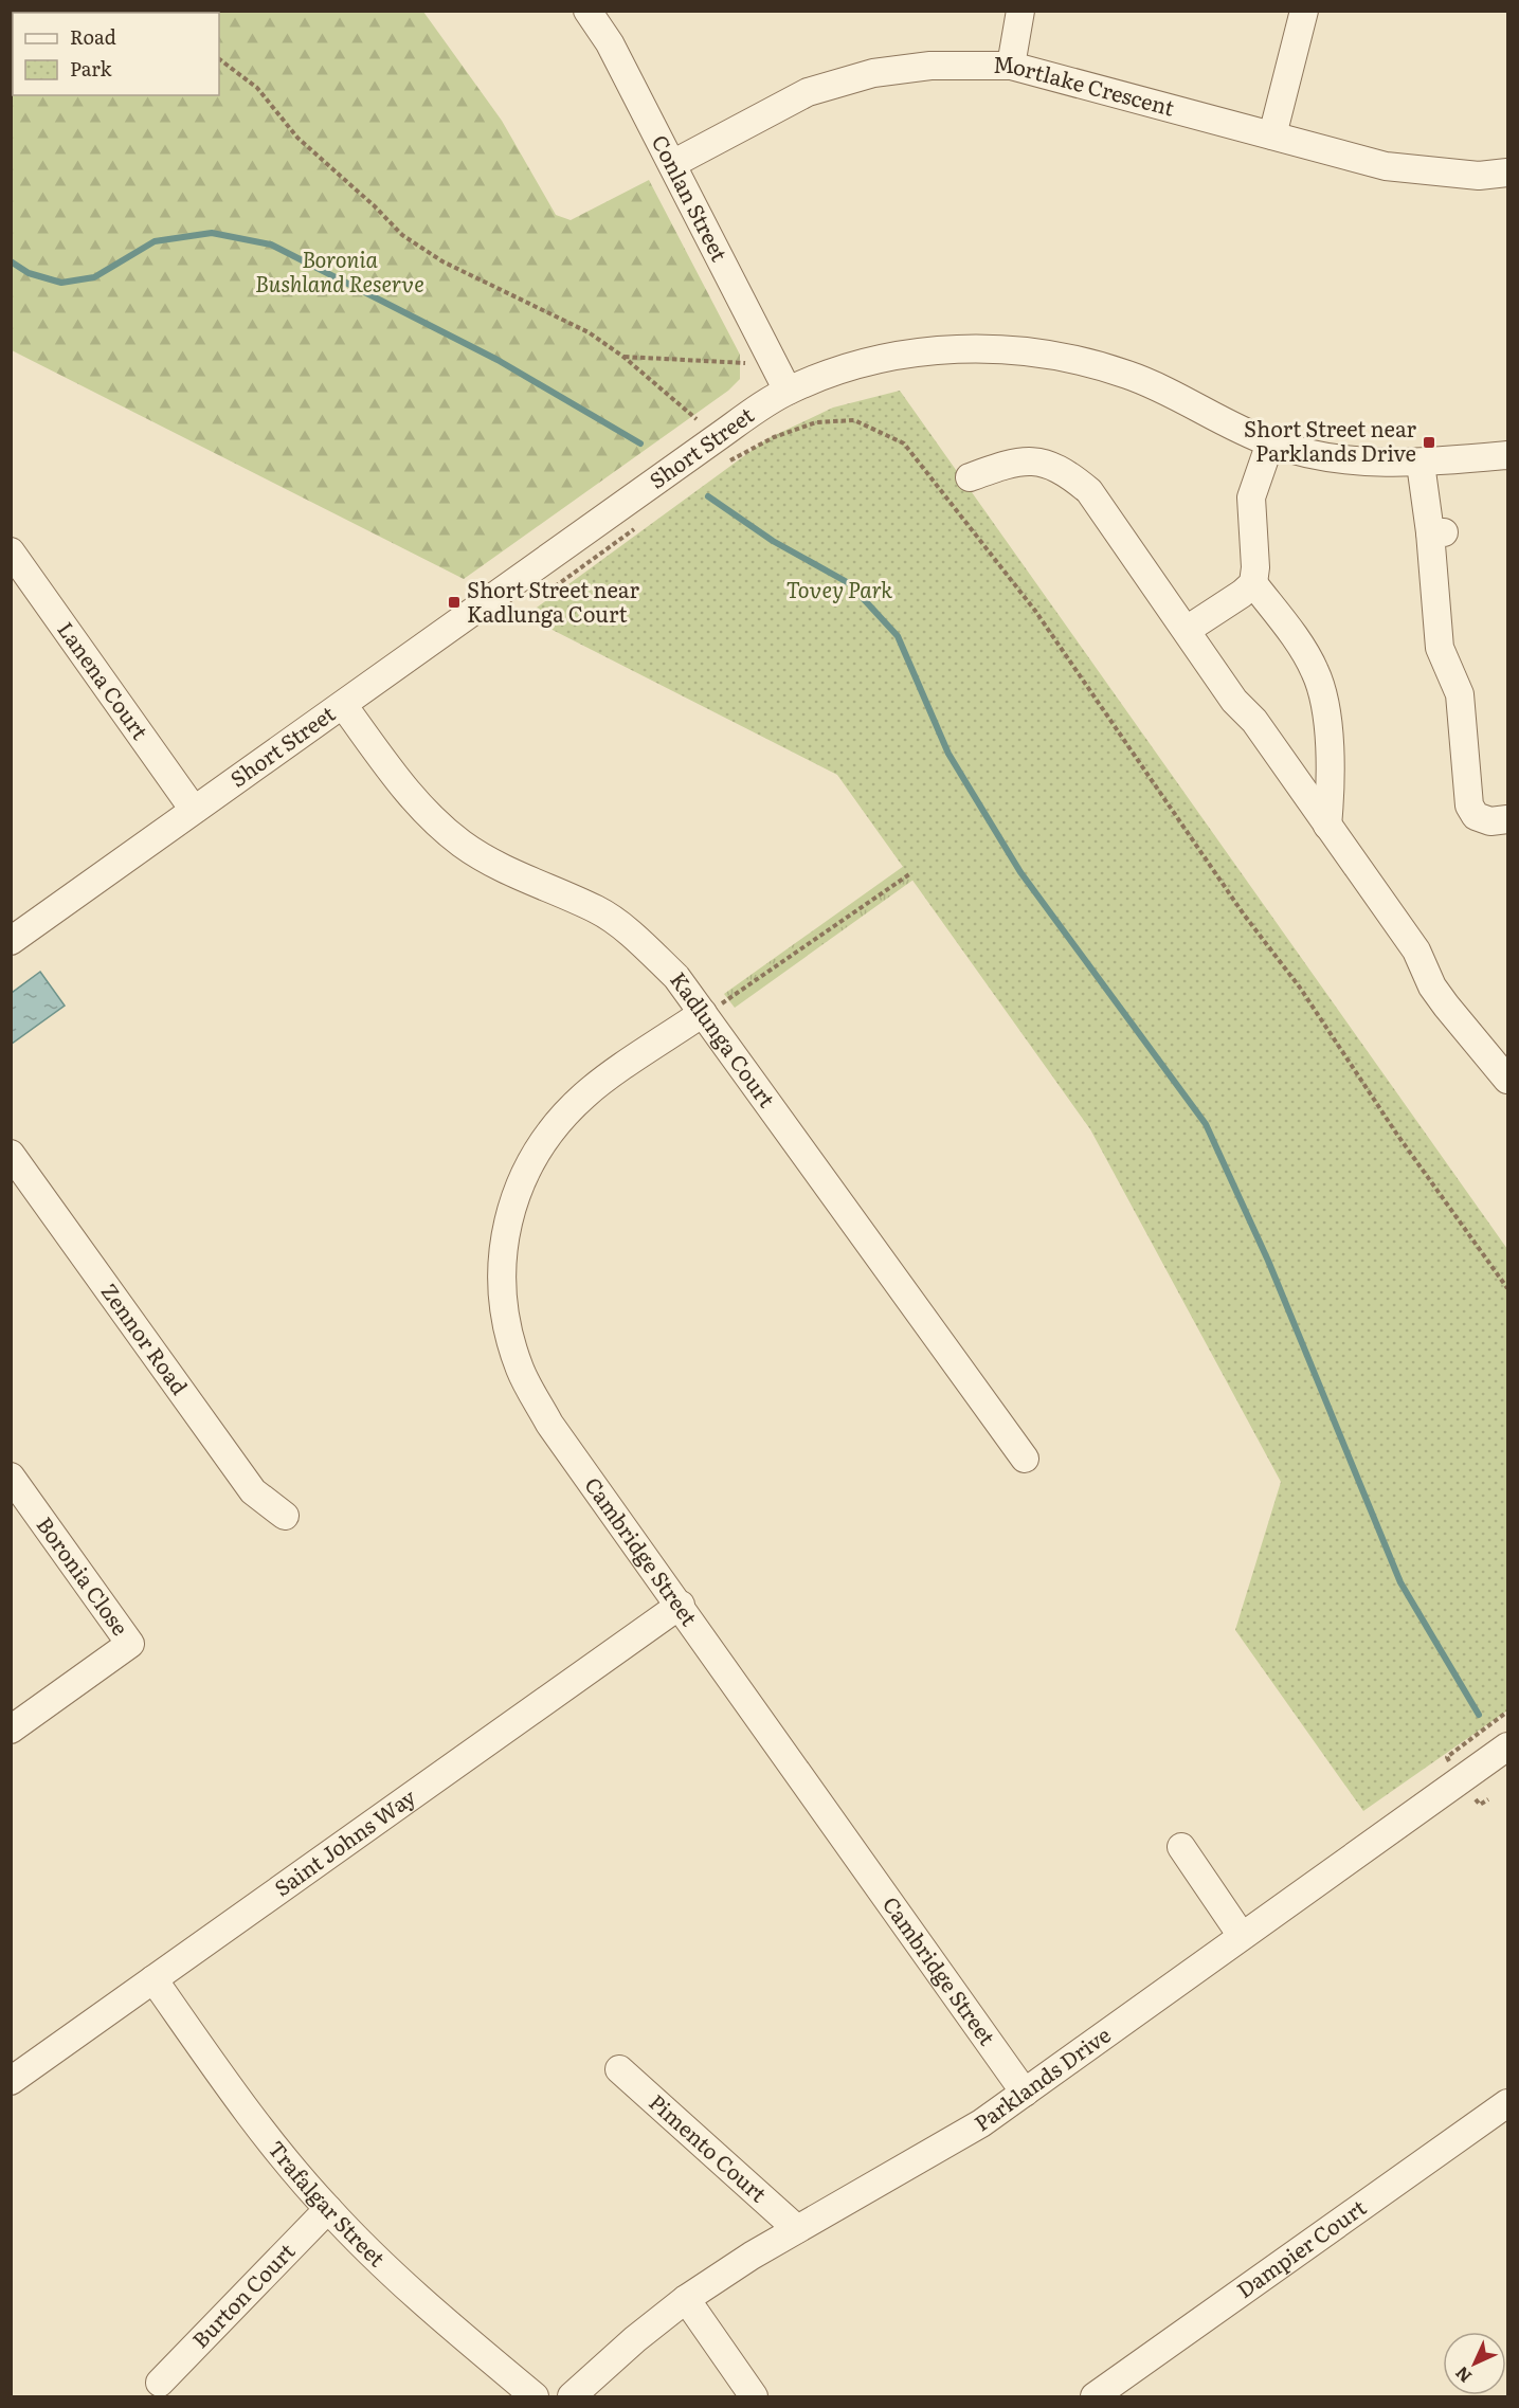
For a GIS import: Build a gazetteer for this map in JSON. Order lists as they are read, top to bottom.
{
  "streets": {
    "street": [
      "Mortlake Crescent",
      "Conlan Street",
      "Short Street",
      "Lanena Court",
      "Kadlunga Court",
      "Zennor Road",
      "Cambridge Street",
      "Boronia Close",
      "Saint Johns Way",
      "Parklands Drive",
      "Pimento Court",
      "Trafalgar Street",
      "Dampier Court",
      "Burton Court"
    ]
  },
  "crossings": [
    ["Mortlake Crescent", "Conlan Street"],
    ["Conlan Street", "Short Street"],
    ["Short Street", "Lanena Court"],
    ["Short Street", "Kadlunga Court"],
    ["Kadlunga Court", "Cambridge Street"],
    ["Cambridge Street", "Saint Johns Way"],
    ["Cambridge Street", "Parklands Drive"],
    ["Saint Johns Way", "Trafalgar Street"],
    ["Parklands Drive", "Pimento Court"],
    ["Trafalgar Street", "Burton Court"]
  ],
  "parks": ["Boronia Bushland Reserve", "Tovey Park"],
  "places": {
    "transit": ["Short Street near Parklands Drive", "Short Street near Kadlunga Court"]
  },
  "legend": ["Road", "Park"],
  "north": "bottom left"
}
